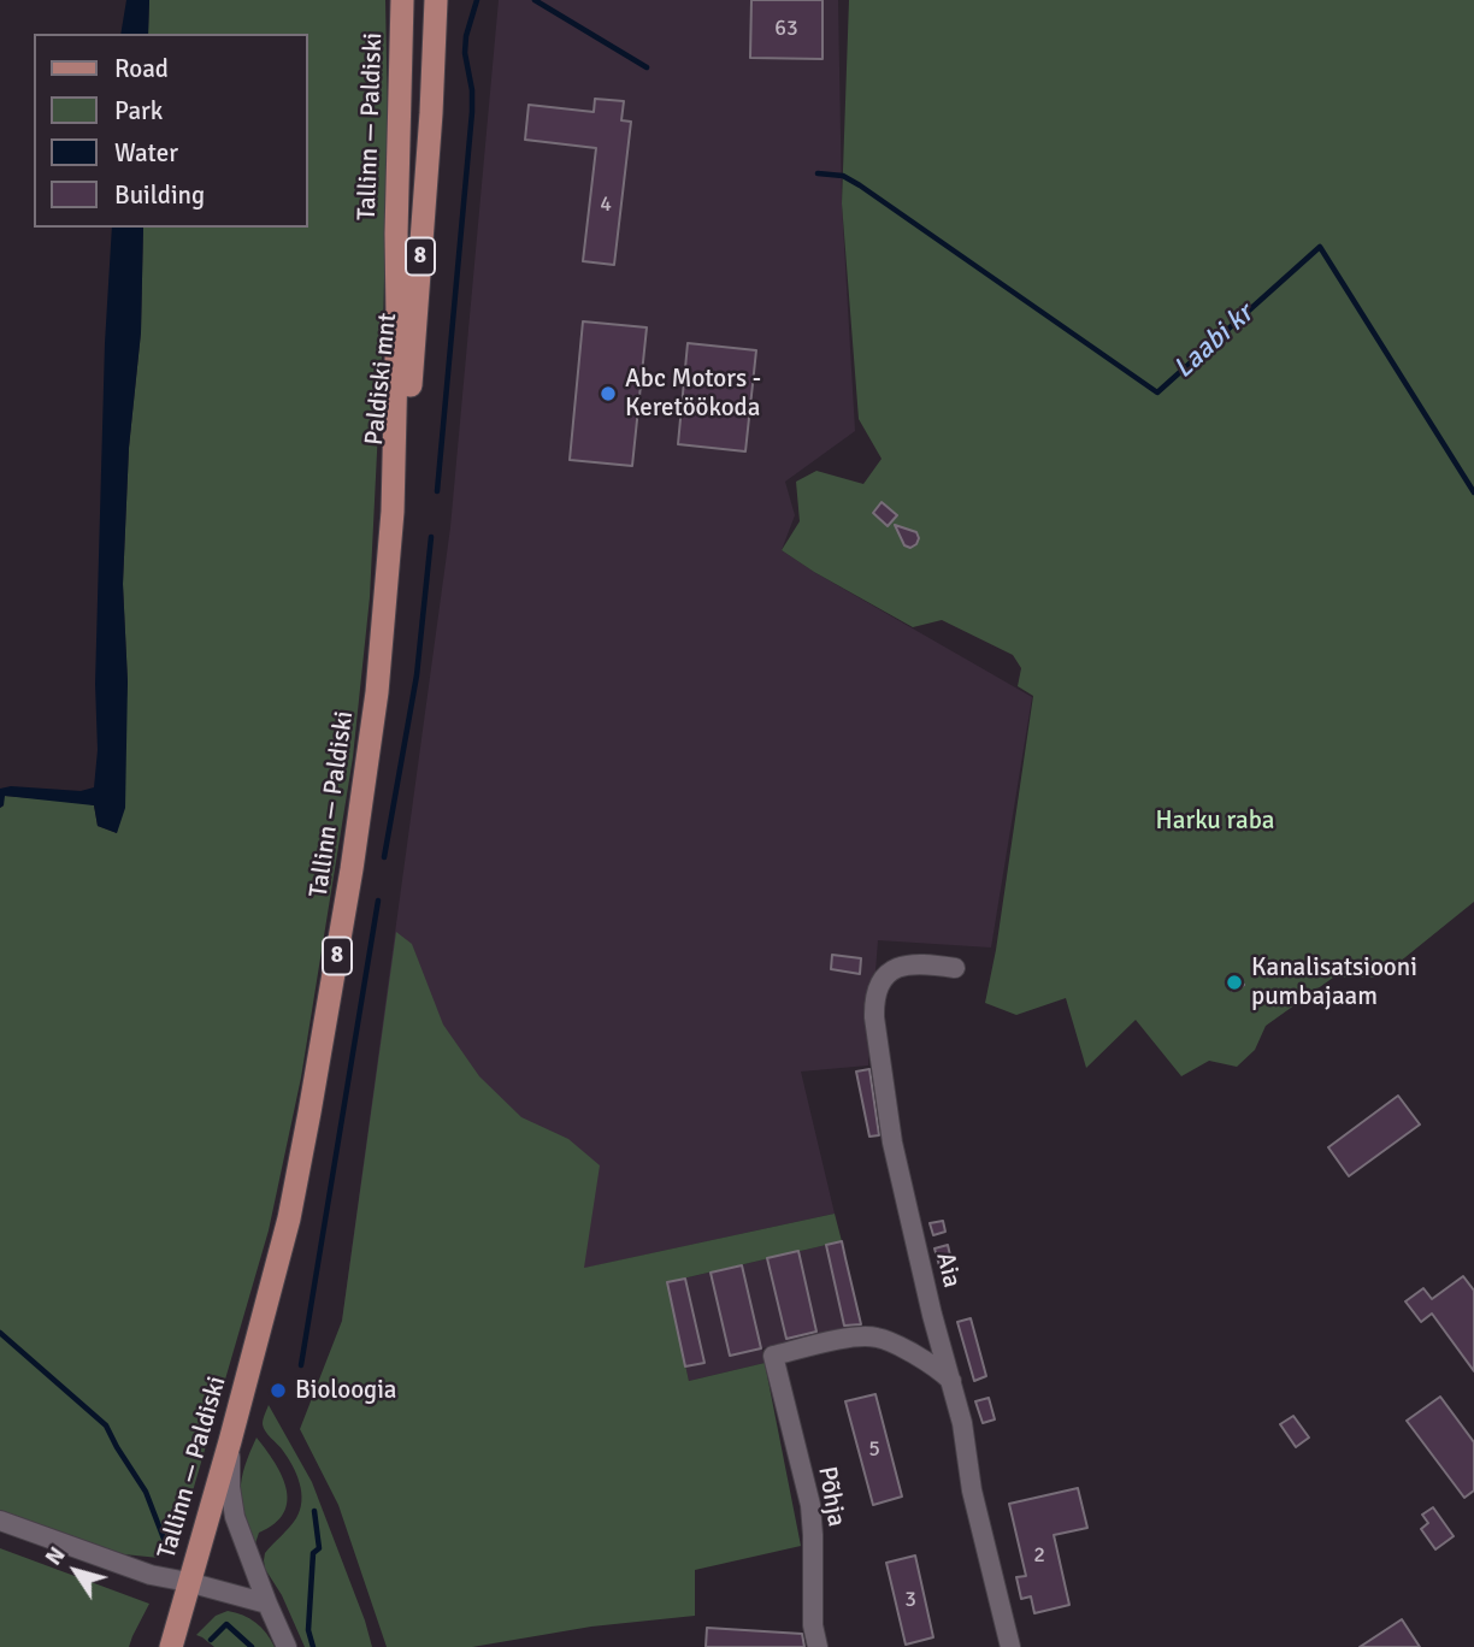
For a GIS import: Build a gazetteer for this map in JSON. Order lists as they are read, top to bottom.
{
  "streets": {
    "main road": ["Tallinn — Paldiski", "8", "Paldiski mnt"],
    "street": ["Aia", "Põhja"]
  },
  "crossings": [
    ["Tallinn — Paldiski", "Paldiski mnt"],
    ["Aia", "Põhja"]
  ],
  "water": ["Laabi kr"],
  "parks": ["Harku raba"],
  "places": ["Abc Motors - Keretöökoda", "Kanalisatsiooni pumbajaam", "Bioloogia"],
  "house_numbers": [
    "63",
    "4",
    "5",
    "2",
    "3"
  ],
  "legend": [
    "Road",
    "Park",
    "Water",
    "Building"
  ],
  "north": "top left"
}
